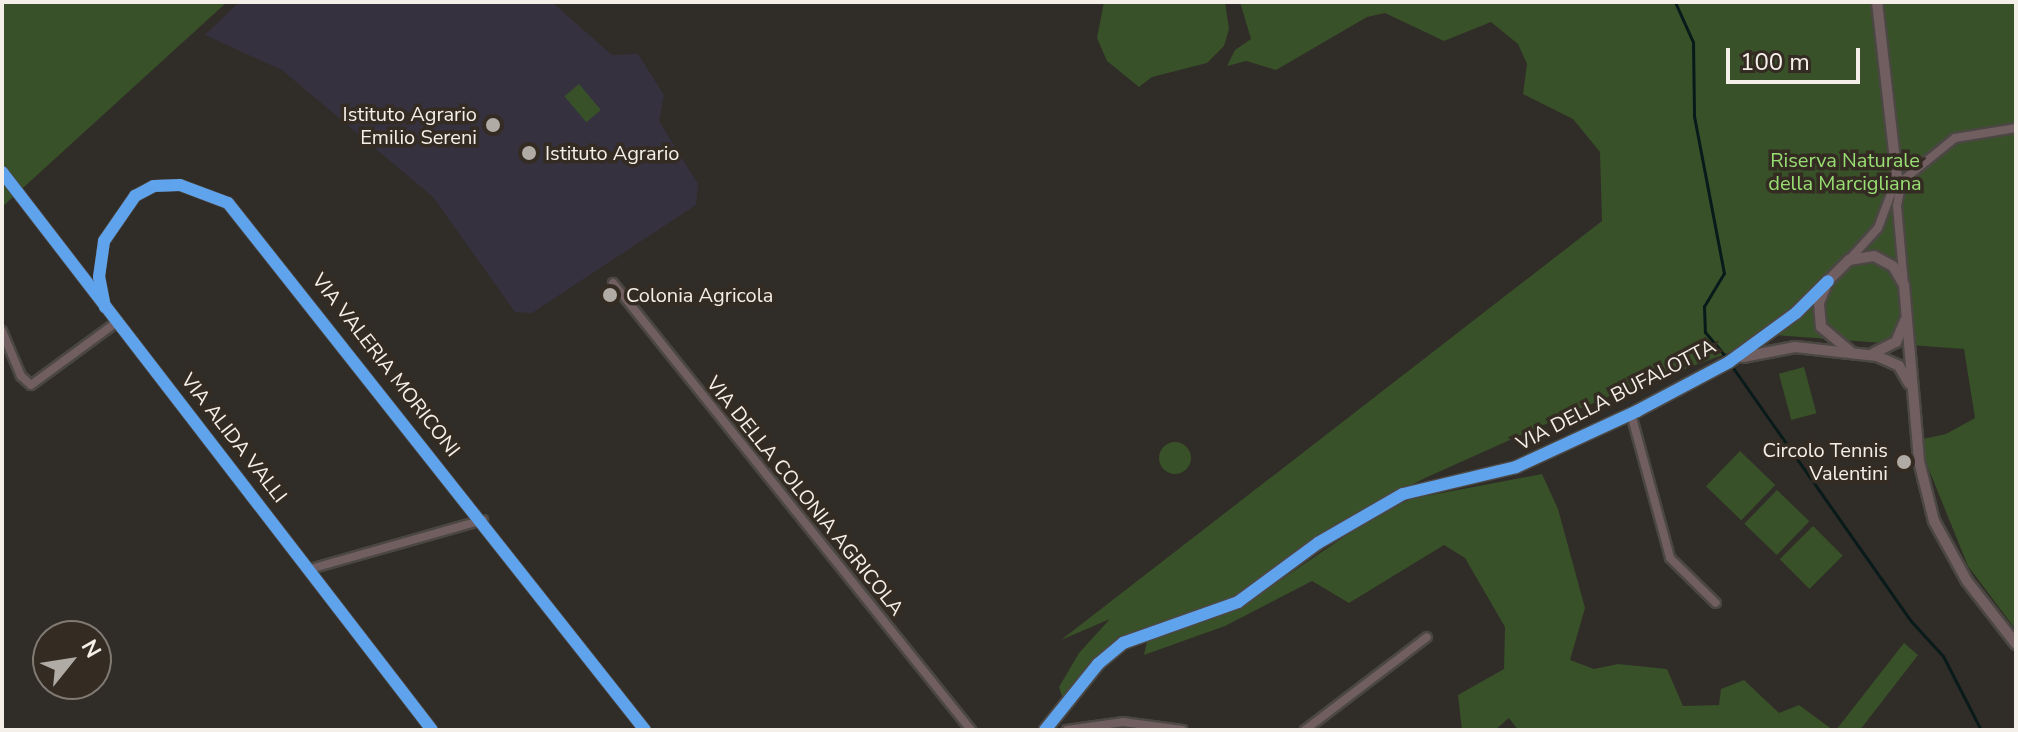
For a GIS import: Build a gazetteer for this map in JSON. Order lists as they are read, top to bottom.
{
  "streets": {
    "street": [
      "VIA VALERIA MORICONI",
      "VIA DELLA BUFALOTTA",
      "VIA ALIDA VALLI",
      "VIA DELLA COLONIA AGRICOLA"
    ]
  },
  "crossings": [
    ["VIA VALERIA MORICONI", "VIA ALIDA VALLI"]
  ],
  "parks": ["Riserva Naturale della Marcigliana"],
  "places": [
    "Istituto Agrario Emilio Sereni",
    "Istituto Agrario",
    "Colonia Agricola",
    "Circolo Tennis Valentini"
  ],
  "scale_bar": "100 m",
  "north": "top right"
}
